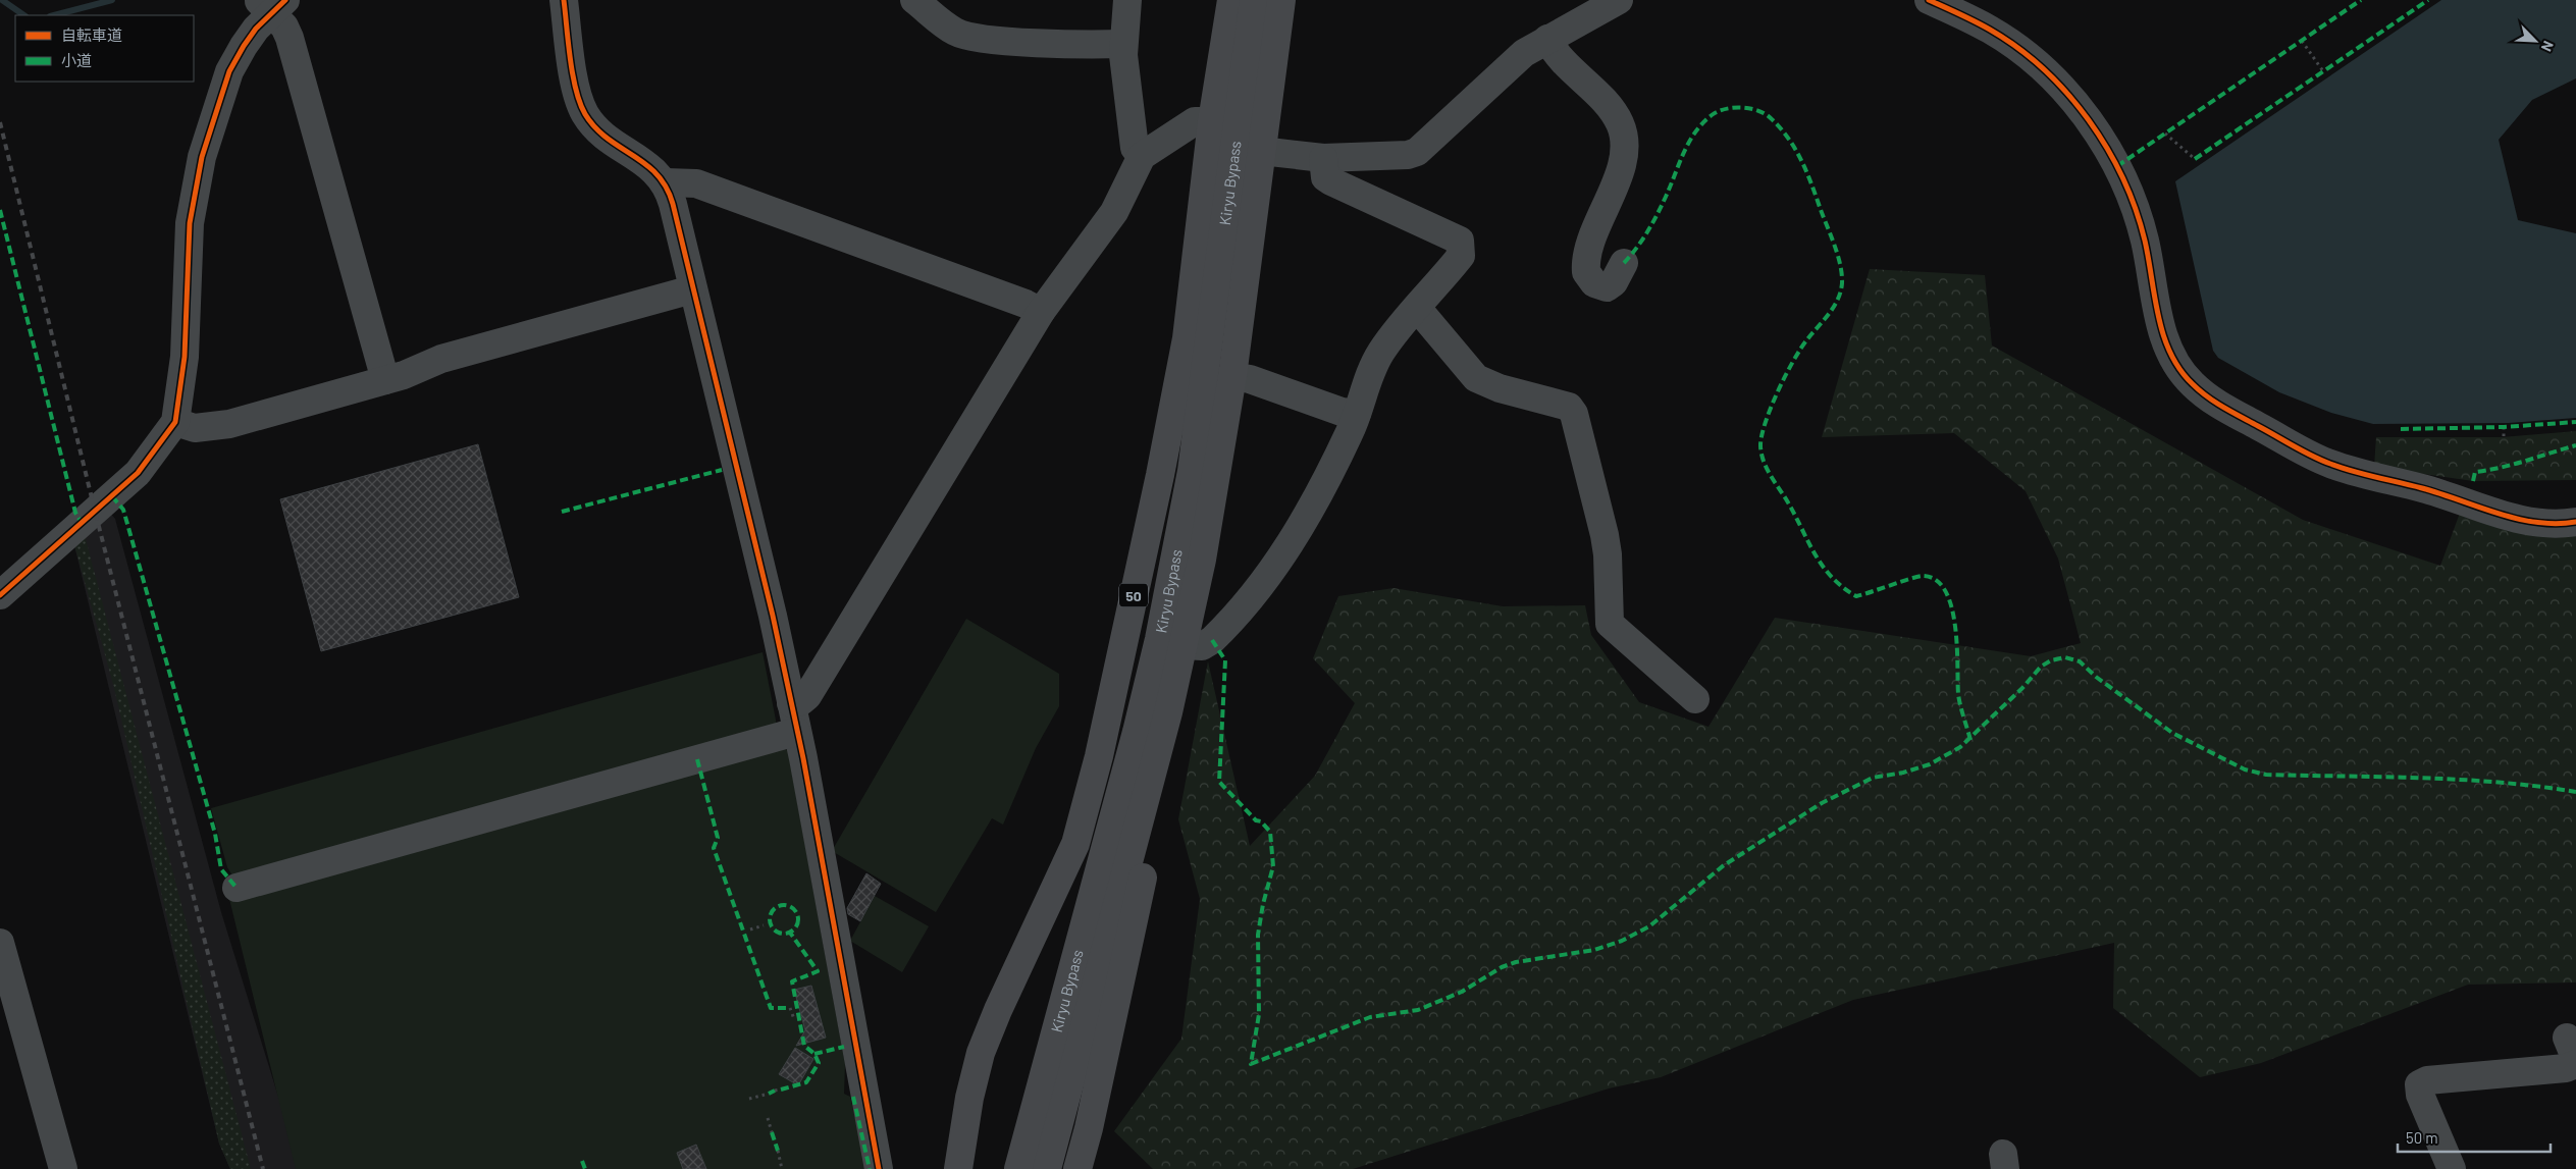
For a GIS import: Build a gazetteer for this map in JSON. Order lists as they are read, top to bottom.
{
  "streets": {
    "highway": ["Kiryu Bypass", "50"]
  },
  "legend": ["自転車道", "小道"],
  "scale_bar": "50 m",
  "north": "bottom right"
}
